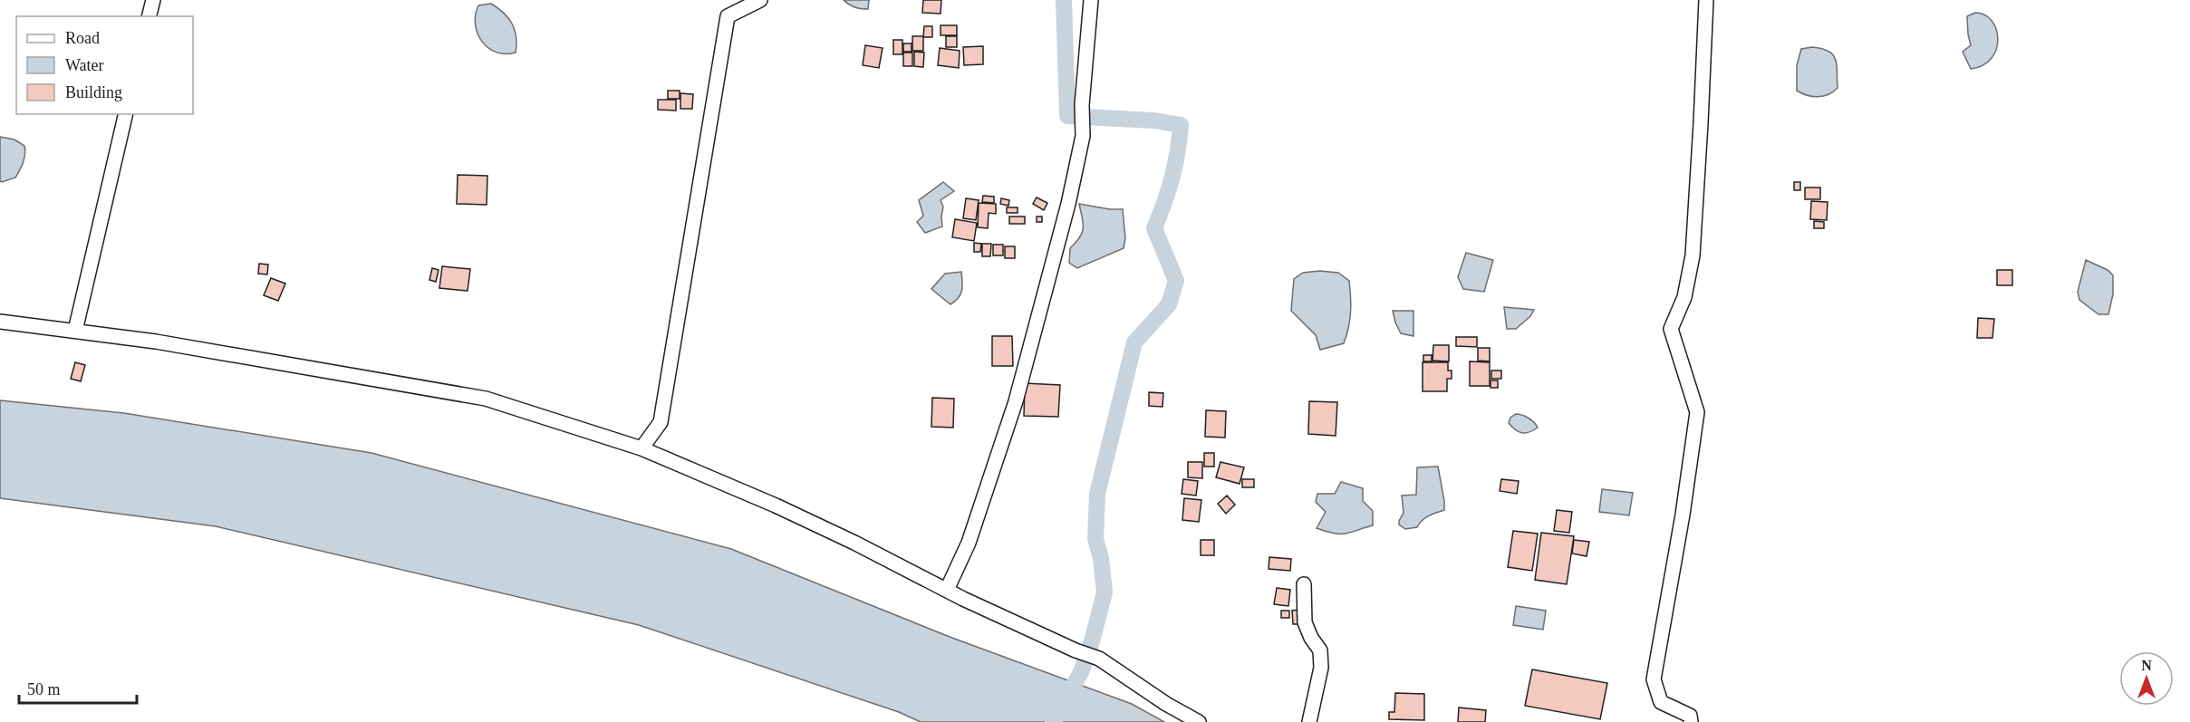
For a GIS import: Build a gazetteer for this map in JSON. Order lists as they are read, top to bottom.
{
  "legend": ["Road", "Water", "Building"],
  "scale_bar": "50 m",
  "north": "top"
}
